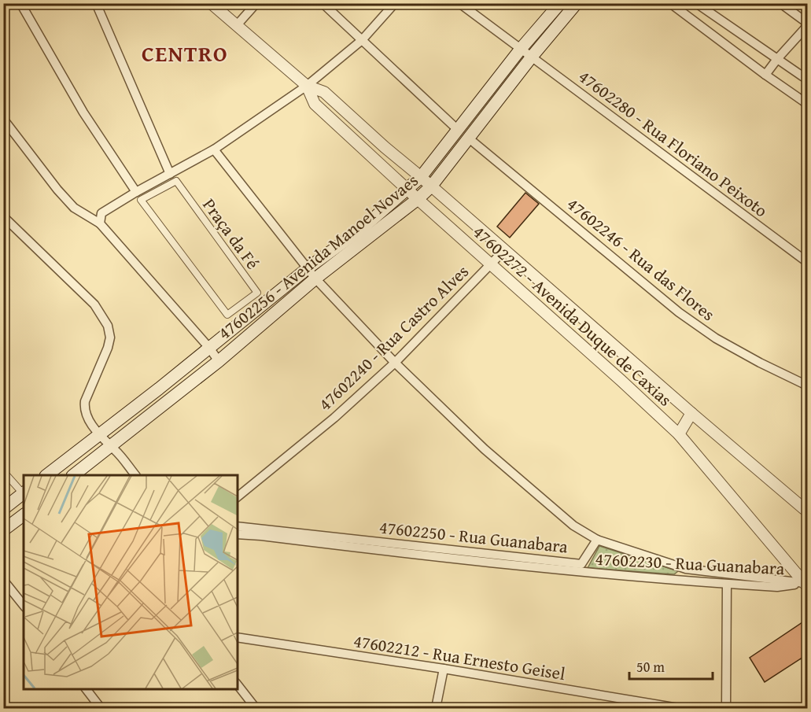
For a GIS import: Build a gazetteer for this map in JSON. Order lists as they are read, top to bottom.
{
  "streets": {
    "main road": ["47602256 - Avenida Manoel Novaes"],
    "street": [
      "47602280 - Rua Floriano Peixoto",
      "Praça da Fé",
      "47602246 - Rua das Flores",
      "47602272 - Avenida Duque de Caxias",
      "47602240 - Rua Castro Alves",
      "47602250 - Rua Guanabara",
      "47602230 - Rua Guanabara",
      "47602212 - Rua Ernesto Geisel"
    ]
  },
  "crossings": [
    ["47602280 - Rua Floriano Peixoto", "47602256 - Avenida Manoel Novaes"],
    ["47602256 - Avenida Manoel Novaes", "47602246 - Rua das Flores"],
    ["47602256 - Avenida Manoel Novaes", "47602272 - Avenida Duque de Caxias"],
    ["47602272 - Avenida Duque de Caxias", "47602240 - Rua Castro Alves"],
    ["47602272 - Avenida Duque de Caxias", "47602230 - Rua Guanabara"]
  ],
  "districts": ["CENTRO"],
  "scale_bar": "50 m"
}
